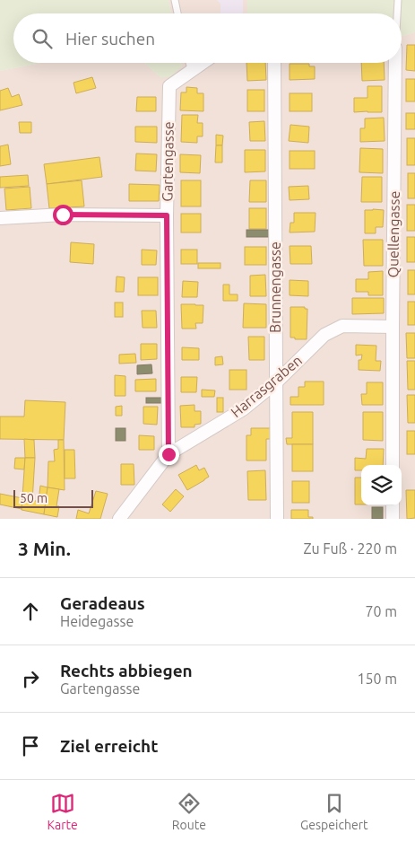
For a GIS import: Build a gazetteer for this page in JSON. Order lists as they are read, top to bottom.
{
  "streets": {
    "street": [
      "Gartengasse",
      "Quellengasse",
      "Brunnengasse",
      "Harrasgraben"
    ]
  },
  "crossings": [
    ["Gartengasse", "Harrasgraben"],
    ["Quellengasse", "Harrasgraben"],
    ["Brunnengasse", "Harrasgraben"]
  ],
  "scale_bar": "50 m",
  "page": {
    "search": "Hier suchen",
    "scale": "50 m",
    "heading": ["3 Min.", "Zu Fuß · 220 m"],
    "list": [
      ["Geradeaus", "Heidegasse", "70 m"],
      ["Rechts abbiegen", "Gartengasse", "150 m"],
      "Ziel erreicht"
    ],
    "nav": ["Karte", "Route", "Gespeichert"]
  }
}
